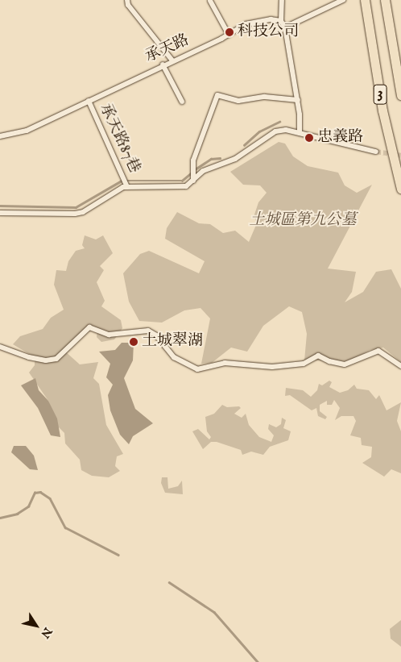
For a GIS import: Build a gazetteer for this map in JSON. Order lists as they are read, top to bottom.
{
  "streets": {
    "highway": ["3"],
    "street": ["承天路", "承天路87巷"]
  },
  "crossings": [
    ["承天路", "承天路87巷"]
  ],
  "parks": ["土城區第九公墓"],
  "places": ["科技公司", "忠義路", "土城翠湖"],
  "north": "bottom right"
}
